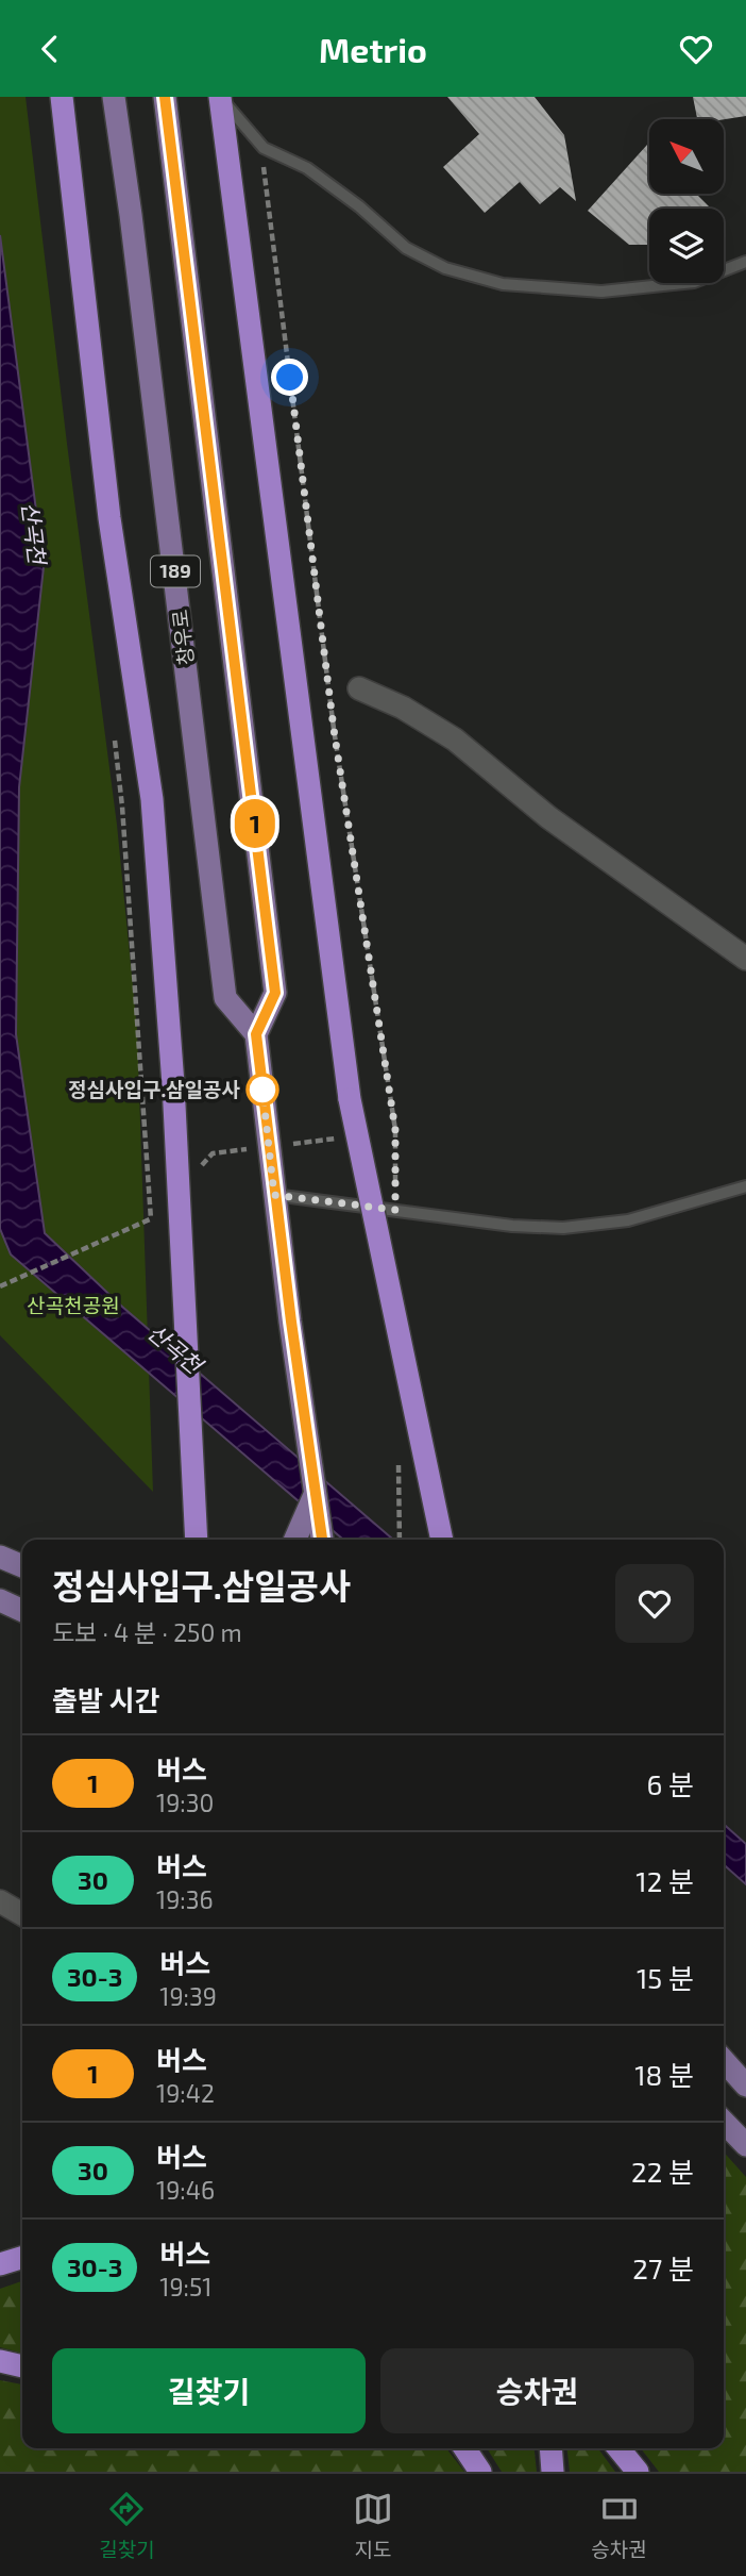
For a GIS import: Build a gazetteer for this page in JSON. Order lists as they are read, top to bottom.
{
  "streets": {
    "main road": ["189", "창우로"]
  },
  "crossings": [
    ["189", "창우로"]
  ],
  "water": ["산곡천"],
  "parks": ["산곡천공원"],
  "places": ["정심사입구.삼일공사"],
  "lines": ["bus line 1"],
  "north": "top left",
  "page": {
    "header": "Metrio",
    "on_map": "1",
    "heading": [
      ["정심사입구.삼일공사", "도보 · 4 분 · 250 m"],
      "출발 시간"
    ],
    "list": [
      {
        "mark": "1",
        "name": "버스",
        "note": "19:30",
        "value": "6 분"
      },
      {
        "mark": "30",
        "name": "버스",
        "note": "19:36",
        "value": "12 분"
      },
      {
        "mark": "30-3",
        "name": "버스",
        "note": "19:39",
        "value": "15 분"
      },
      {
        "mark": "1",
        "name": "버스",
        "note": "19:42",
        "value": "18 분"
      },
      {
        "mark": "30",
        "name": "버스",
        "note": "19:46",
        "value": "22 분"
      },
      {
        "mark": "30-3",
        "name": "버스",
        "note": "19:51",
        "value": "27 분"
      }
    ],
    "buttons": ["길찾기", "승차권"],
    "tabs": ["길찾기", "지도", "승차권"]
  }
}
